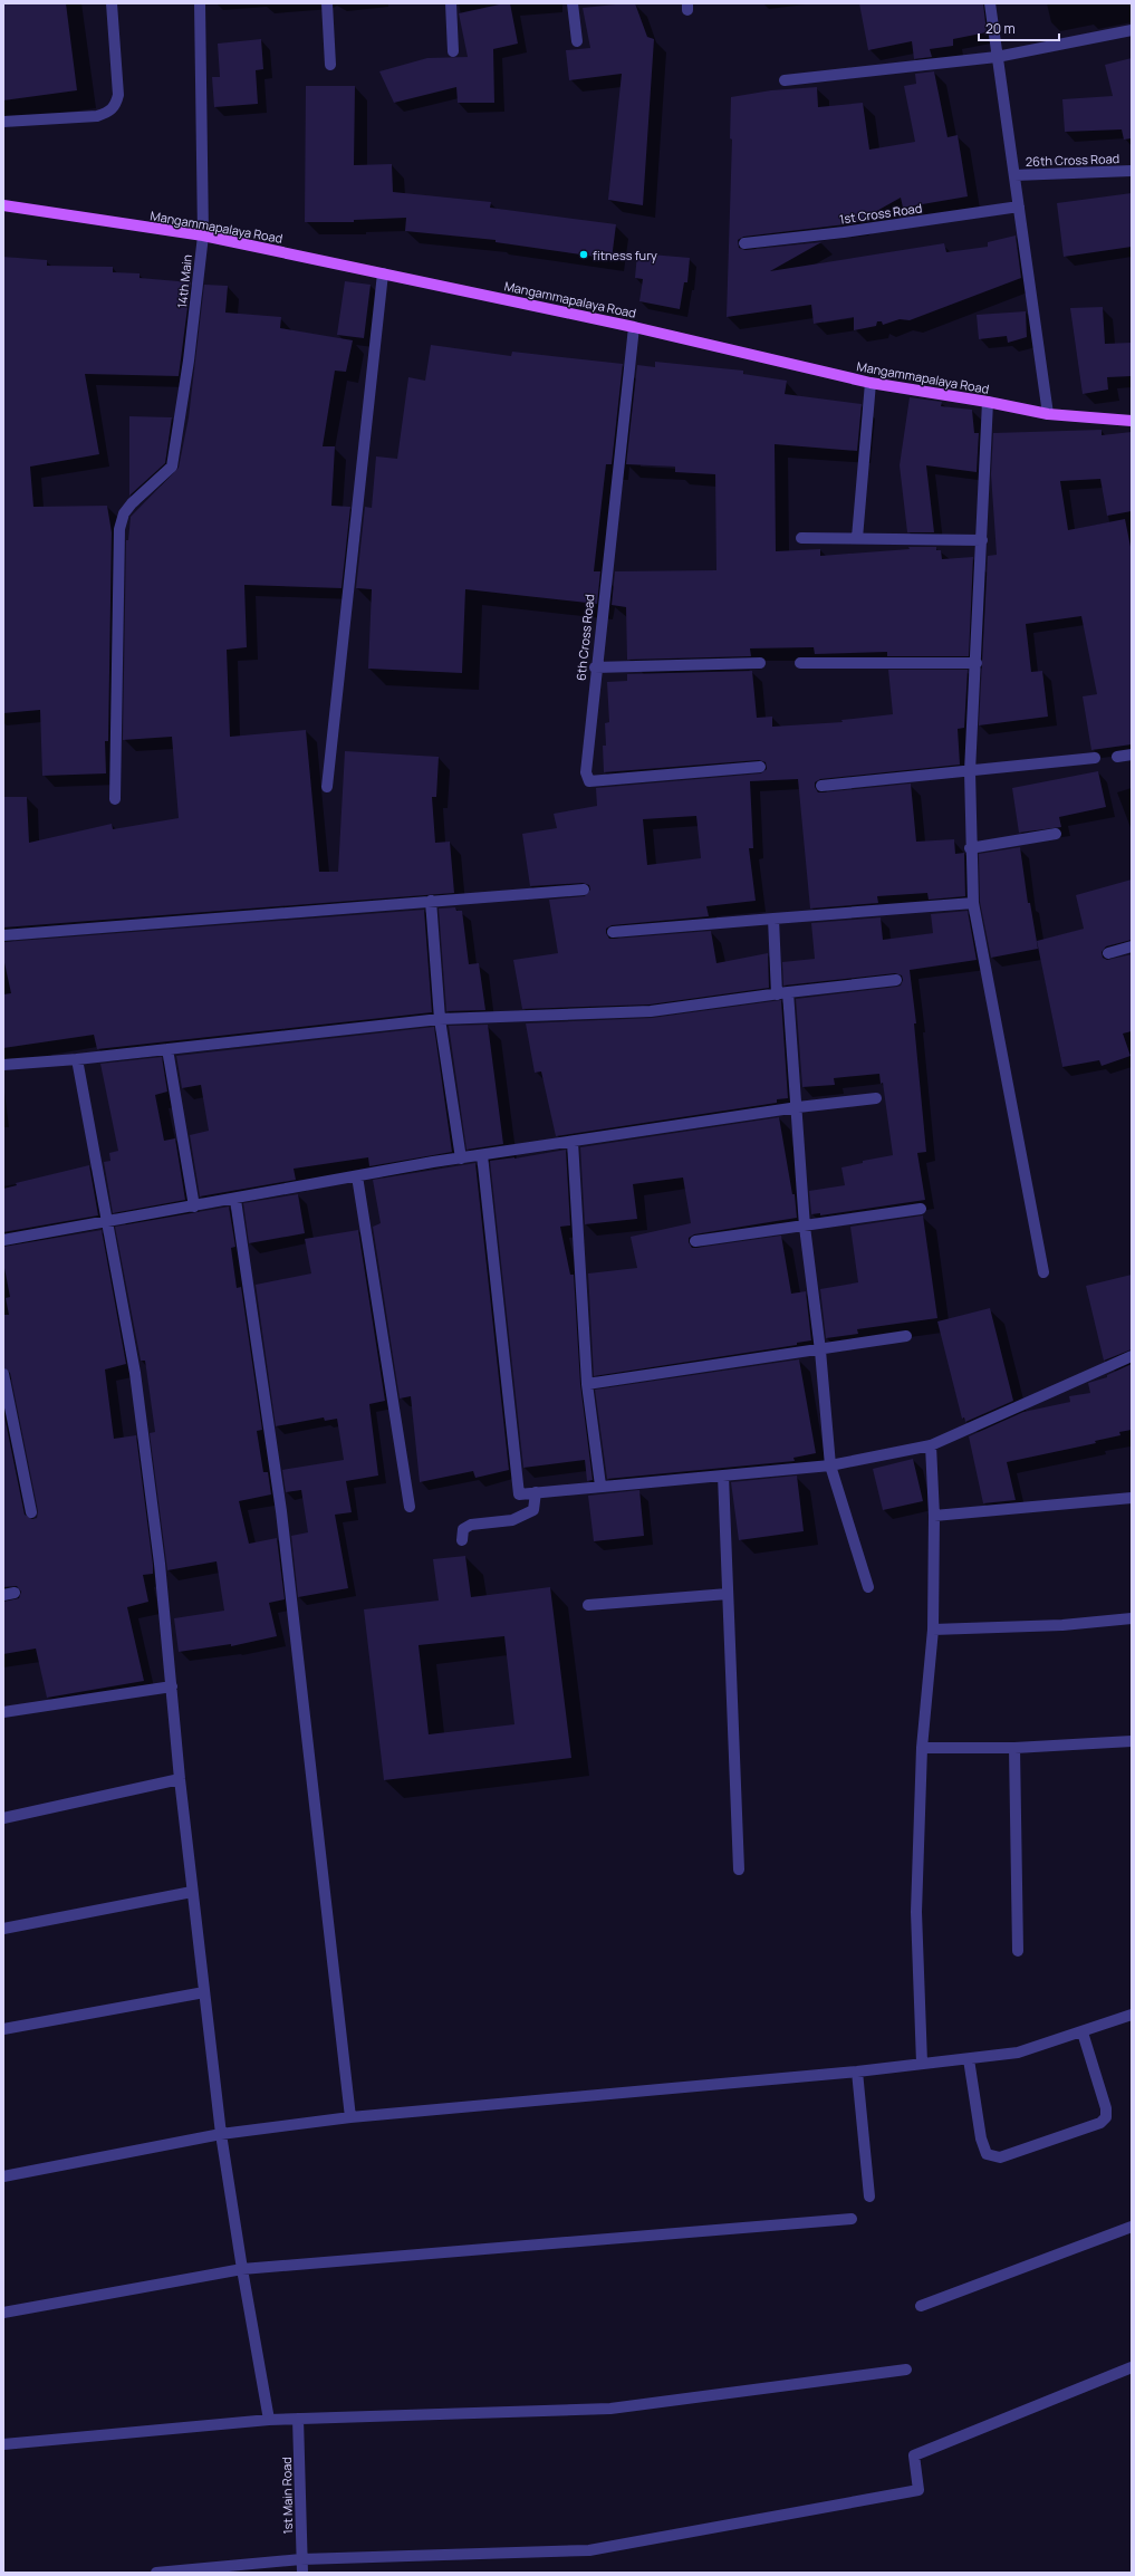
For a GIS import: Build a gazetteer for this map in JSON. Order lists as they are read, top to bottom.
{
  "streets": {
    "main road": ["Mangammapalaya Road"],
    "street": [
      "26th Cross Road",
      "1st Cross Road",
      "14th Main",
      "6th Cross Road",
      "1st Main Road"
    ]
  },
  "crossings": [
    ["Mangammapalaya Road", "14th Main"],
    ["Mangammapalaya Road", "6th Cross Road"]
  ],
  "places": ["fitness fury"],
  "scale_bar": "20 m"
}
